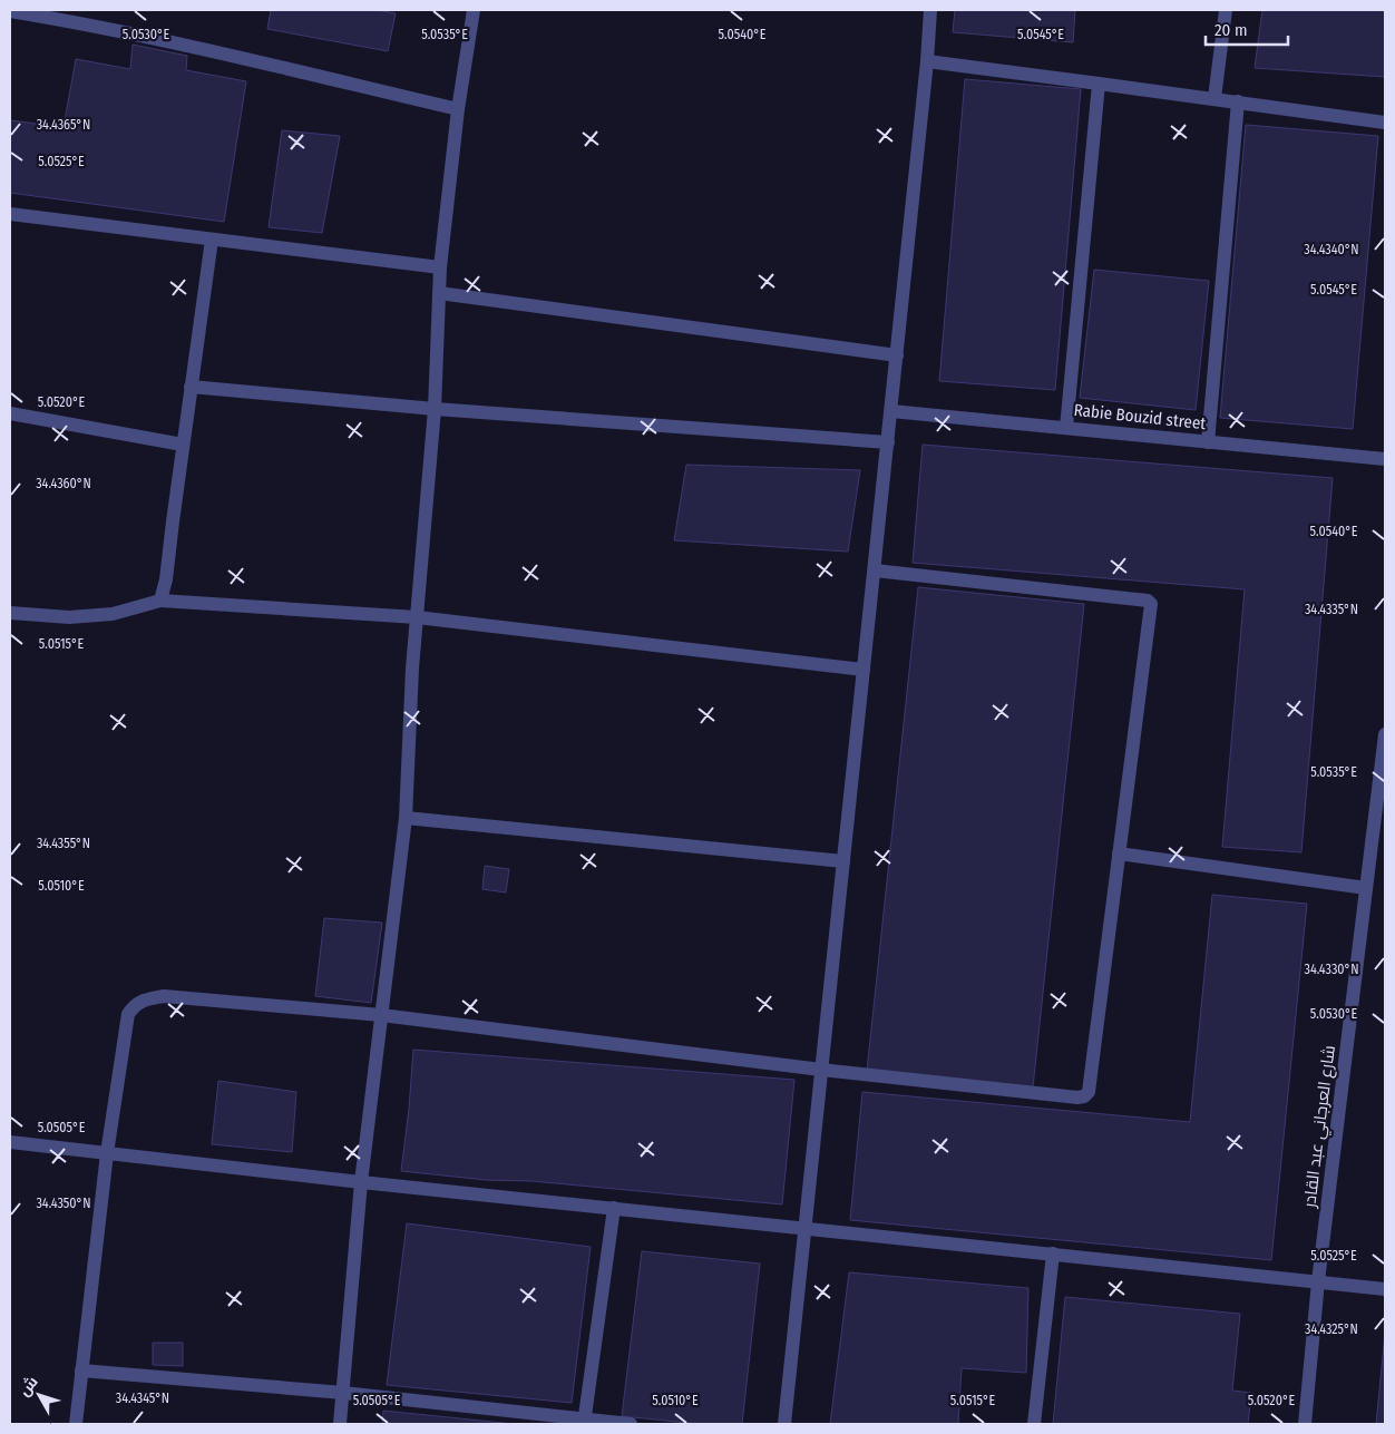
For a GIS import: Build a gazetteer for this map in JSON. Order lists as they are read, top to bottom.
{
  "streets": {
    "street": ["Rabie Bouzid street", "شارع العرجاني عبد القادر"]
  },
  "scale_bar": "20 m",
  "north": "top left",
  "coordinates": [
    "5.0535°E",
    "5.0545°E",
    "5.0530°E",
    "5.0540°E",
    "34.4365°N",
    "5.0525°E",
    "34.4340°N",
    "5.0520°E",
    "34.4360°N",
    "34.4335°N",
    "5.0515°E",
    "34.4355°N",
    "5.0510°E",
    "34.4330°N",
    "5.0505°E",
    "34.4350°N",
    "34.4325°N",
    "34.4345°N"
  ]
}
